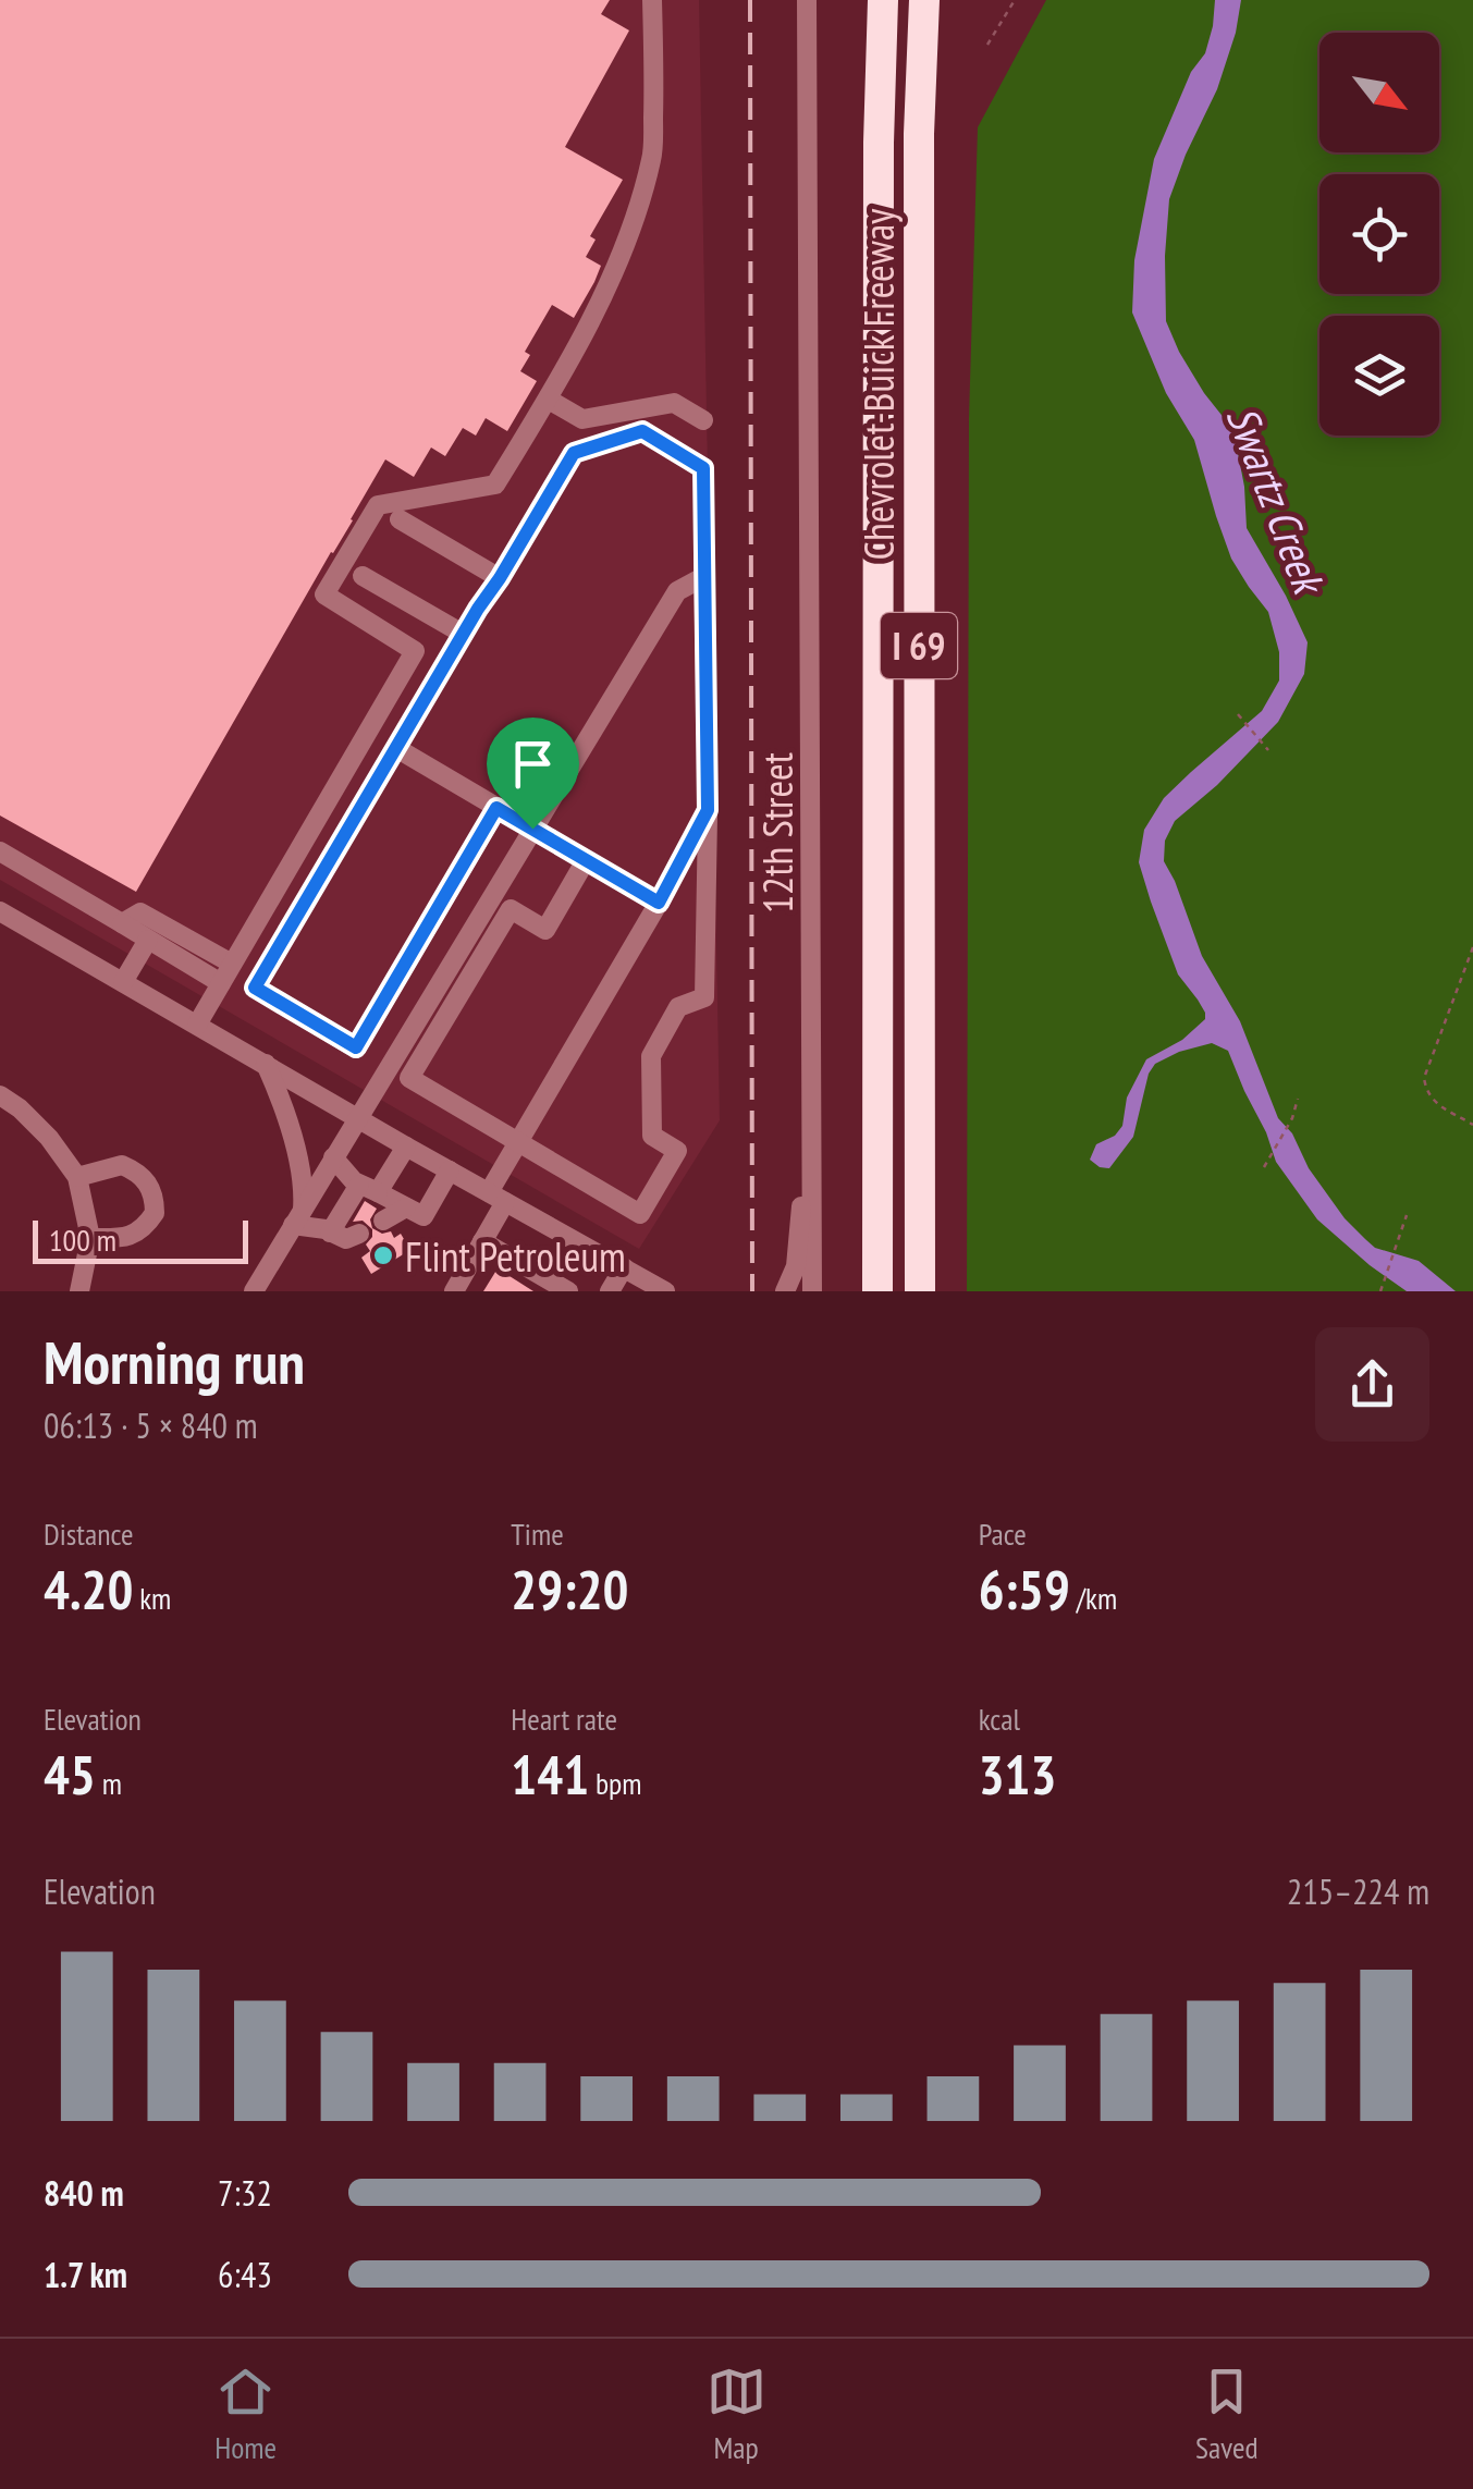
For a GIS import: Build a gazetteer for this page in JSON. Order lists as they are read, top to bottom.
{
  "streets": {
    "highway": ["Chevrolet-Buick Freeway", "I 69"],
    "street": ["12th Street"]
  },
  "water": ["Swartz Creek"],
  "places": ["Flint Petroleum"],
  "scale_bar": "100 m",
  "north": "bottom right",
  "page": {
    "scale": "100 m",
    "heading": ["Morning run", "06:13 · 5 × 840 m"],
    "stats": [
      ["Distance", "4.20 km"],
      ["Time", "29:20"],
      ["Pace", "6:59 /km"],
      ["Elevation", "45 m"],
      ["Heart rate", "141 bpm"],
      ["kcal", "313"]
    ],
    "chart": ["Elevation", "215–224 m"],
    "list": [
      {
        "name": "840 m",
        "note": "7:32"
      },
      {
        "name": "1.7 km",
        "note": "6:43"
      }
    ],
    "tabs": ["Home", "Map", "Saved"]
  }
}
